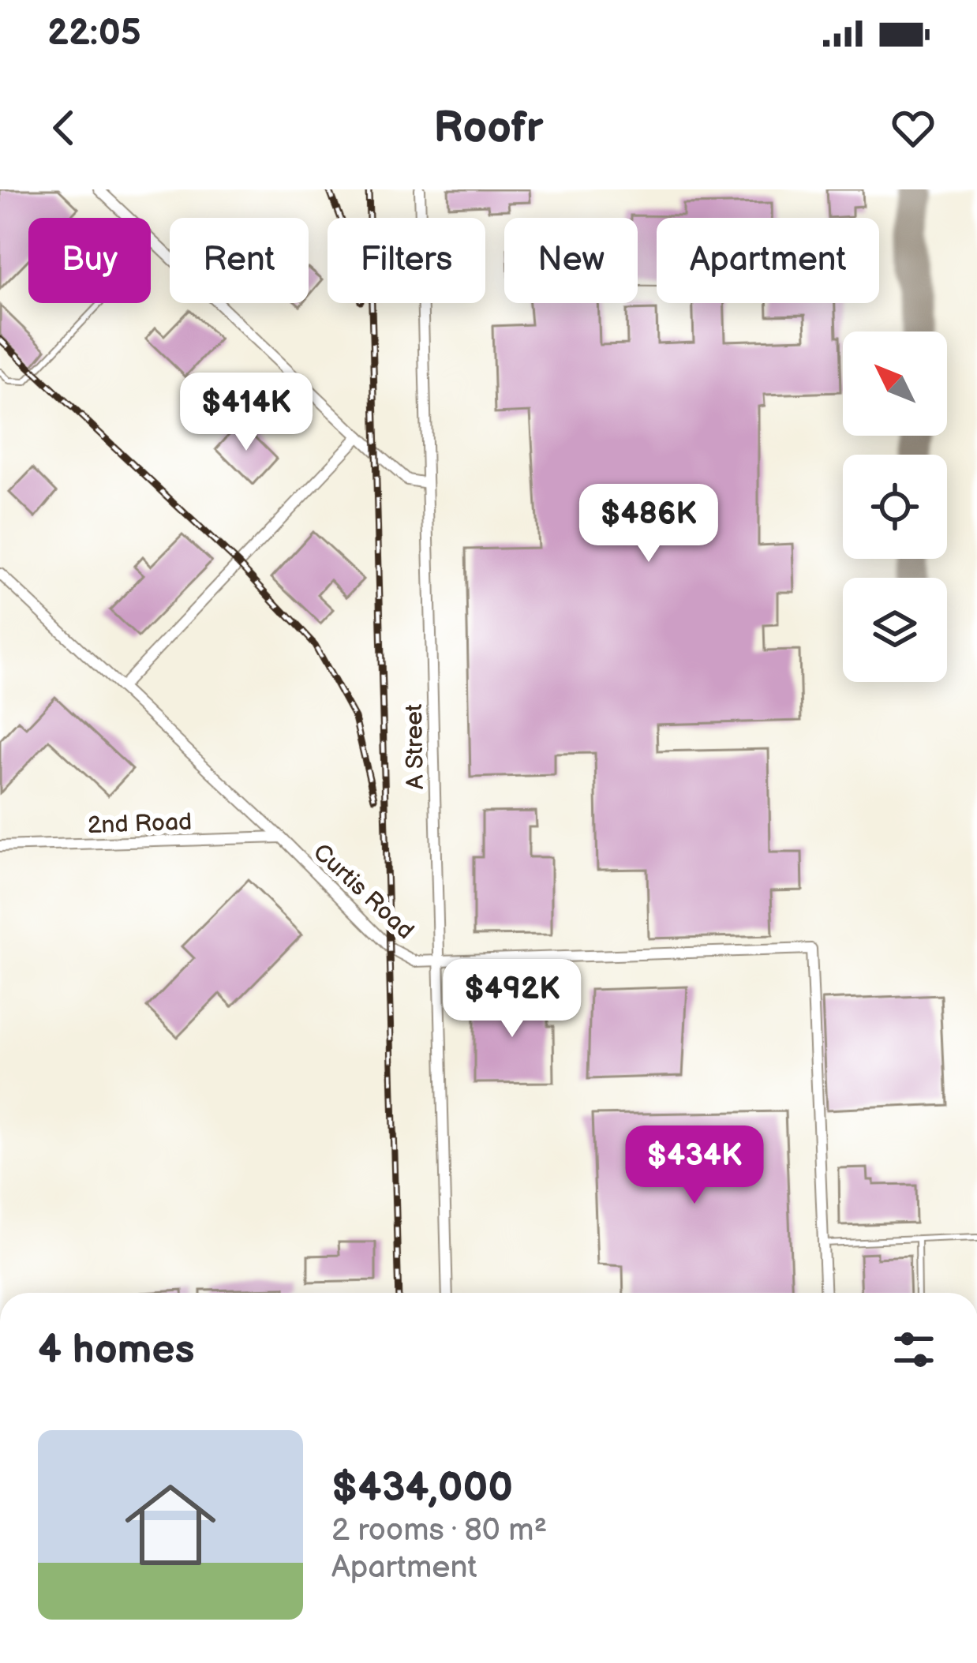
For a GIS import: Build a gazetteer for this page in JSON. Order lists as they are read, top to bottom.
{
  "streets": {
    "street": ["A Street", "2nd Road", "Curtis Road"]
  },
  "crossings": [
    ["A Street", "Curtis Road"],
    ["2nd Road", "Curtis Road"]
  ],
  "north": "top left",
  "page": {
    "status": "22:05",
    "header": "Roofr",
    "chip": [
      "Buy",
      "Rent",
      "Filters",
      "New",
      "Apartment"
    ],
    "price": [
      "$414K",
      "$486K",
      "$492K",
      "$434K"
    ],
    "heading": "4 homes",
    "list": [
      {
        "name": "$434,000",
        "note": "2 rooms · 80 m² · Apartment"
      }
    ]
  }
}
